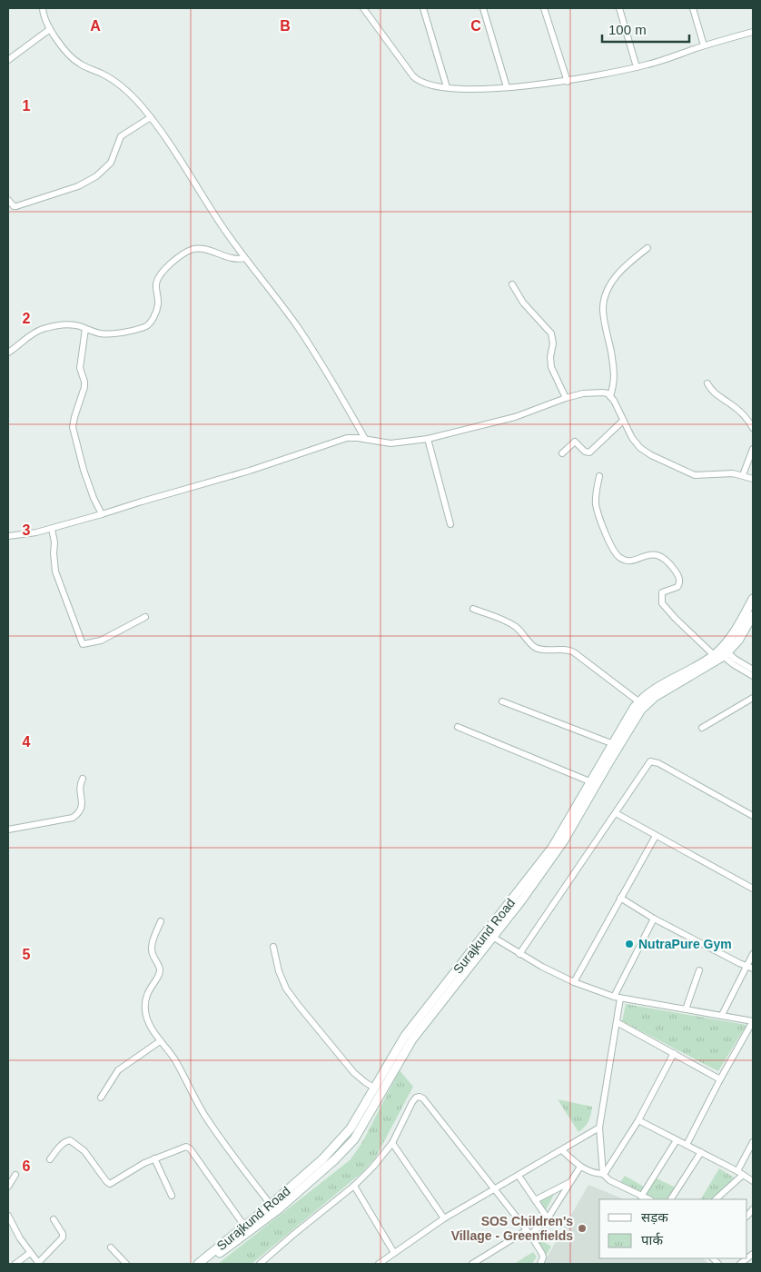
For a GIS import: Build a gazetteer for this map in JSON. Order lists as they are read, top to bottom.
{
  "streets": {
    "main road": ["Surajkund Road"]
  },
  "places": ["NutraPure Gym", "SOS Children's Village - Greenfields"],
  "legend": ["सड़क", "पार्क"],
  "scale_bar": "100 m",
  "grid": {
    "columns": ["A", "B", "C"],
    "rows": [
      "1",
      "2",
      "3",
      "4",
      "5",
      "6"
    ]
  }
}
